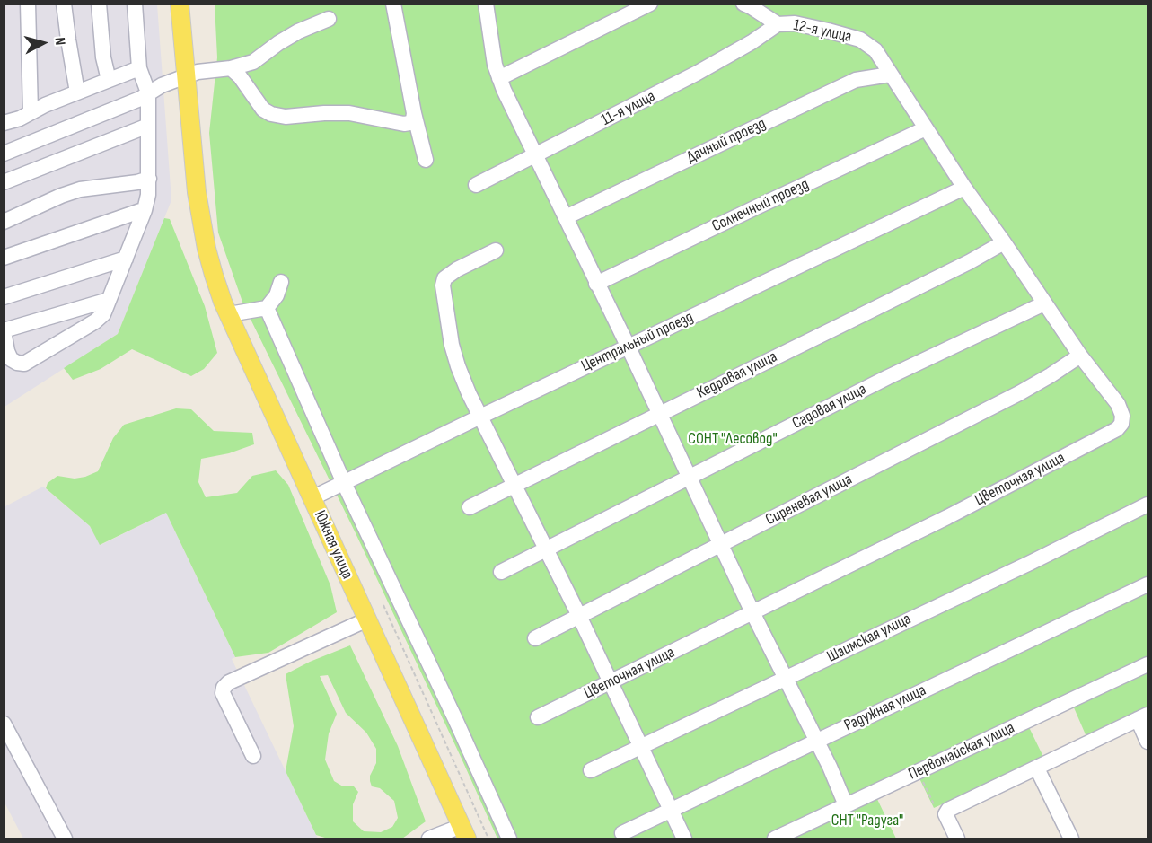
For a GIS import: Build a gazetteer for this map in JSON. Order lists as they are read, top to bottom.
{
  "streets": {
    "main road": ["Южная улица"],
    "street": [
      "12-я улица",
      "11-я улица",
      "Дачный проезд",
      "Солнечный проезд",
      "Центральный проезд",
      "Кедровая улица",
      "Садовая улица",
      "Цветочная улица",
      "Сиреневая улица",
      "Шаимская улица",
      "Радужная улица",
      "Первомайская улица"
    ]
  },
  "crossings": [
    ["12-я улица", "11-я улица"],
    ["12-я улица", "Дачный проезд"],
    ["12-я улица", "Цветочная улица"],
    ["Дачный проезд", "Цветочная улица"],
    ["Солнечный проезд", "Цветочная улица"],
    ["Центральный проезд", "Цветочная улица"],
    ["Центральный проезд", "Южная улица"],
    ["Кедровая улица", "Цветочная улица"],
    ["Садовая улица", "Цветочная улица"],
    ["Цветочная улица", "Сиреневая улица"]
  ],
  "parks": ["СОНТ \"Лесовод\"", "СНТ \"Радуга\""],
  "north": "right"
}
